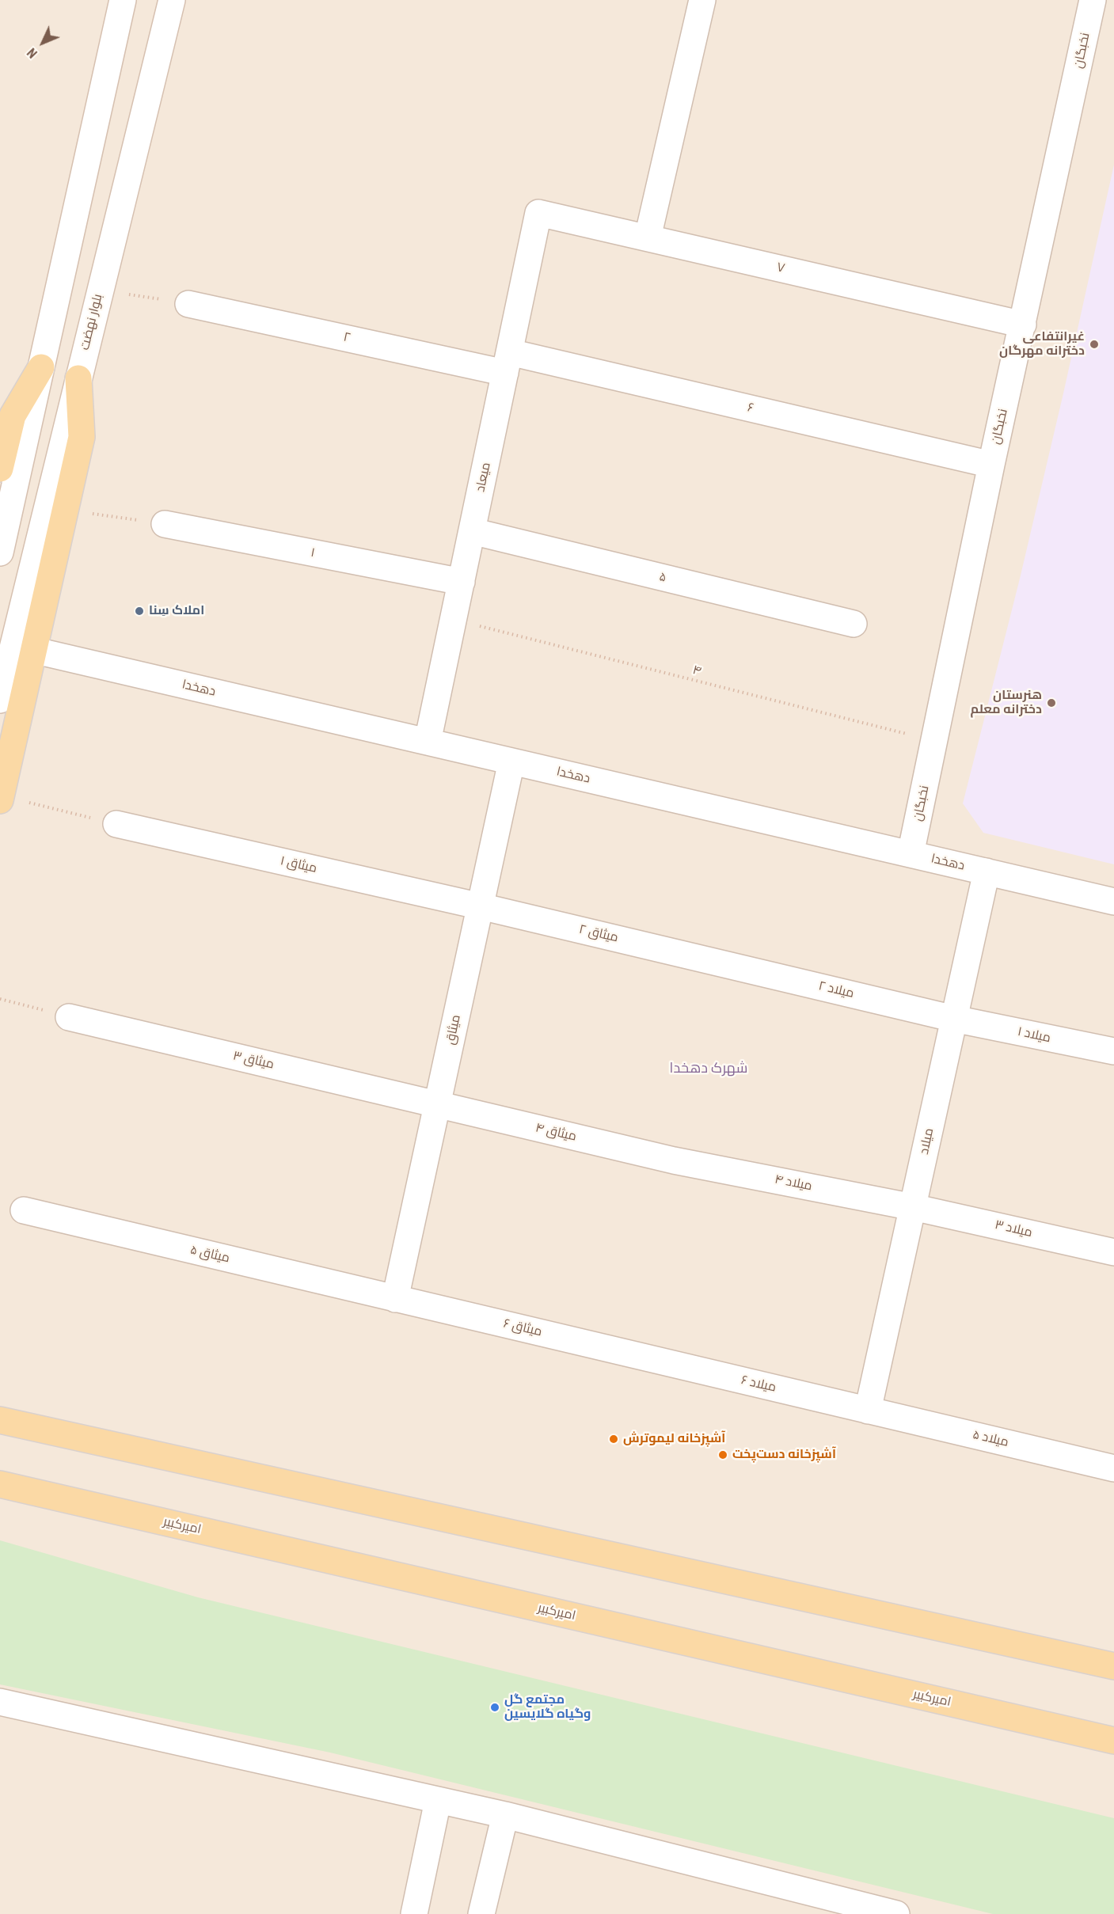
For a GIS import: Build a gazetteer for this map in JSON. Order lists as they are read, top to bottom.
{
  "streets": {
    "main road": ["امیرکبیر"],
    "street": [
      "نخبگان",
      "۷",
      "بلوار نهضت",
      "۲",
      "۶",
      "میعاد",
      "۱",
      "۵",
      "دهخدا",
      "میثاق ۱",
      "میثاق ۲",
      "میلاد ۲",
      "میثاق",
      "میلاد ۱",
      "میثاق ۳",
      "میثاق ۴",
      "میلاد",
      "میلاد ۴",
      "میلاد ۳",
      "میثاق ۵",
      "میثاق ۶",
      "میلاد ۶",
      "میلاد ۵"
    ],
    "path": ["۴"]
  },
  "crossings": [
    ["نخبگان", "۷"],
    ["نخبگان", "۶"],
    ["نخبگان", "۴"],
    ["نخبگان", "دهخدا"],
    ["۷", "میعاد"],
    ["بلوار نهضت", "دهخدا"],
    ["۲", "۶"],
    ["۲", "میعاد"],
    ["۶", "میعاد"],
    ["میعاد", "۱"],
    ["میعاد", "۵"],
    ["میعاد", "۴"],
    ["میعاد", "دهخدا"],
    ["دهخدا", "میثاق"],
    ["دهخدا", "میلاد"],
    ["میثاق ۱", "میثاق ۲"],
    ["میثاق ۱", "میثاق"],
    ["میثاق ۲", "میلاد ۲"],
    ["میثاق ۲", "میثاق"],
    ["میلاد ۲", "میلاد ۱"],
    ["میلاد ۲", "میلاد"],
    ["میثاق", "میثاق ۳"],
    ["میثاق", "میثاق ۴"],
    ["میثاق", "میثاق ۵"],
    ["میثاق", "میثاق ۶"],
    ["میلاد ۱", "میلاد"],
    ["میثاق ۳", "میثاق ۴"],
    ["میثاق ۴", "میلاد ۴"],
    ["میلاد", "میلاد ۴"],
    ["میلاد", "میلاد ۳"],
    ["میلاد", "میلاد ۶"],
    ["میلاد", "میلاد ۵"],
    ["میلاد ۴", "میلاد ۳"],
    ["میثاق ۵", "میثاق ۶"],
    ["میثاق ۶", "میلاد ۶"],
    ["میلاد ۶", "میلاد ۵"]
  ],
  "districts": ["شهرک دهخدا"],
  "places": [
    "غیرانتفاعی دخترانه مهرگان",
    "املاک سِنا",
    "هنرستان دخترانه معلم",
    "آشپزخانه لیموترش",
    "آشپزخانه دست‌پخت",
    "مجتمع گل وگیاه گلایسین"
  ],
  "north": "bottom left"
}
